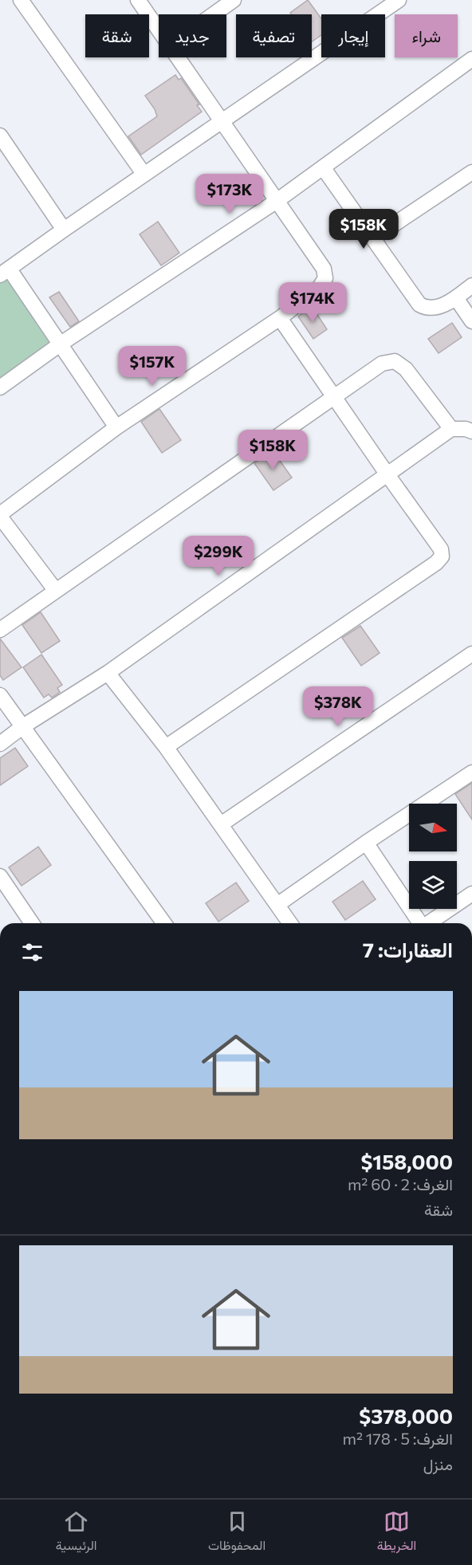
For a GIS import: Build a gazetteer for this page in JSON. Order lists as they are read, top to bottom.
{
  "north": "right",
  "page": {
    "chip": [
      "شراء",
      "إيجار",
      "تصفية",
      "جديد",
      "شقة"
    ],
    "price": [
      "$173K",
      "$158K",
      "$174K",
      "$157K",
      "$158K",
      "$299K",
      "$378K"
    ],
    "heading": "العقارات: 7",
    "list": [
      {
        "name": "$158,000",
        "note": "الغرف: 2 · 60 m² · شقة"
      },
      {
        "name": "$378,000",
        "note": "الغرف: 5 · 178 m² · منزل"
      }
    ],
    "tabs": ["الخريطة", "المحفوظات", "الرئيسية"]
  }
}
